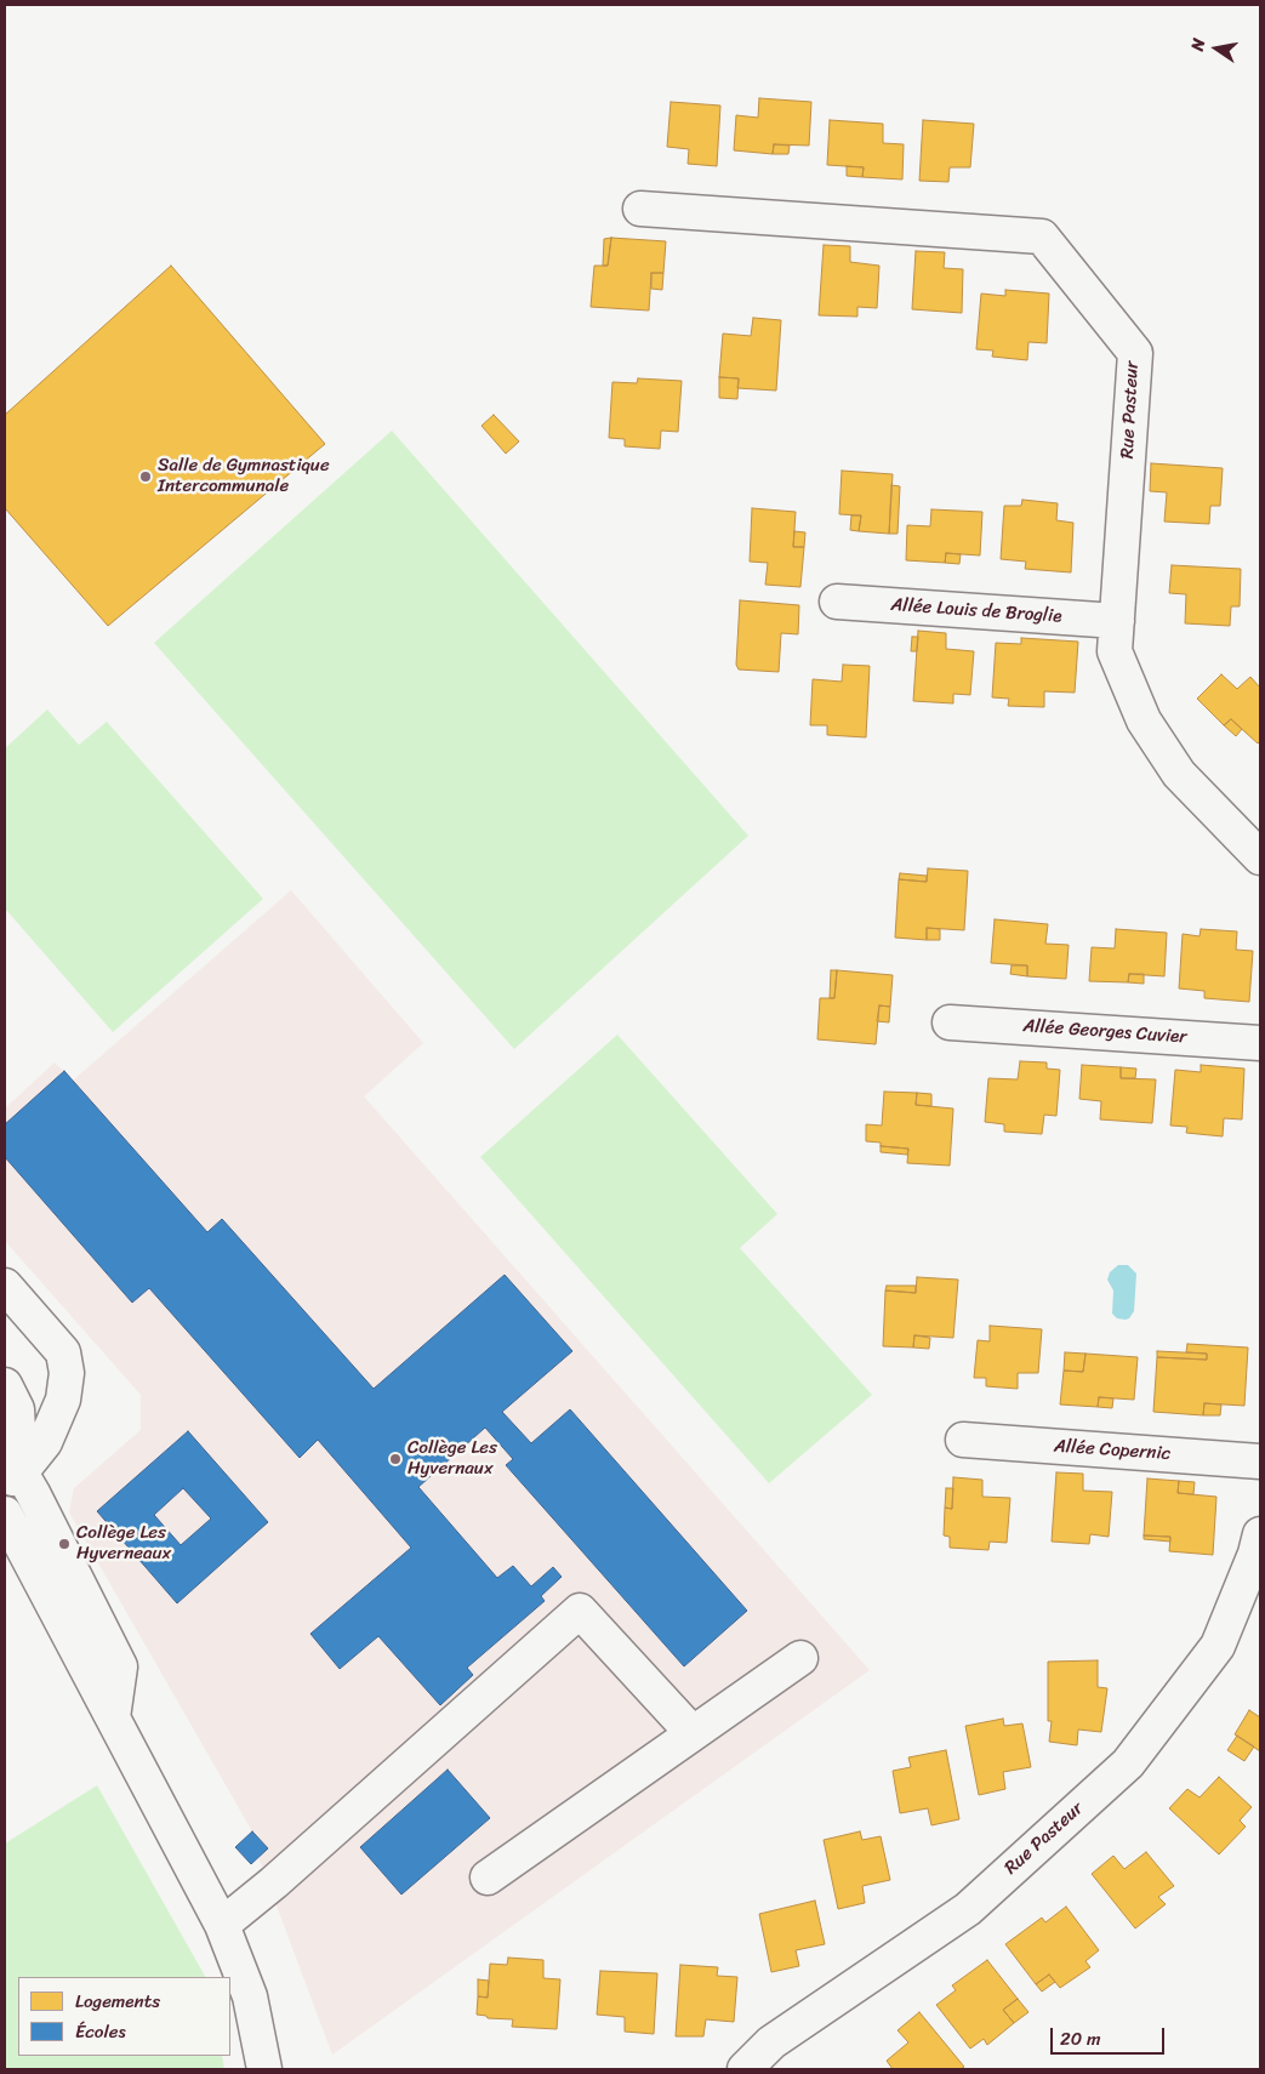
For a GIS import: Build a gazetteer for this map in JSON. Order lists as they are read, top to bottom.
{
  "streets": {
    "street": [
      "Rue Pasteur",
      "Allée Louis de Broglie",
      "Allée Georges Cuvier",
      "Allée Copernic"
    ]
  },
  "crossings": [
    ["Rue Pasteur", "Allée Louis de Broglie"]
  ],
  "places": ["Salle de Gymnastique Intercommunale", "Collège Les Hyvernaux", "Collège Les Hyverneaux"],
  "legend": ["Logements", "Écoles"],
  "scale_bar": "20 m",
  "north": "left"
}
